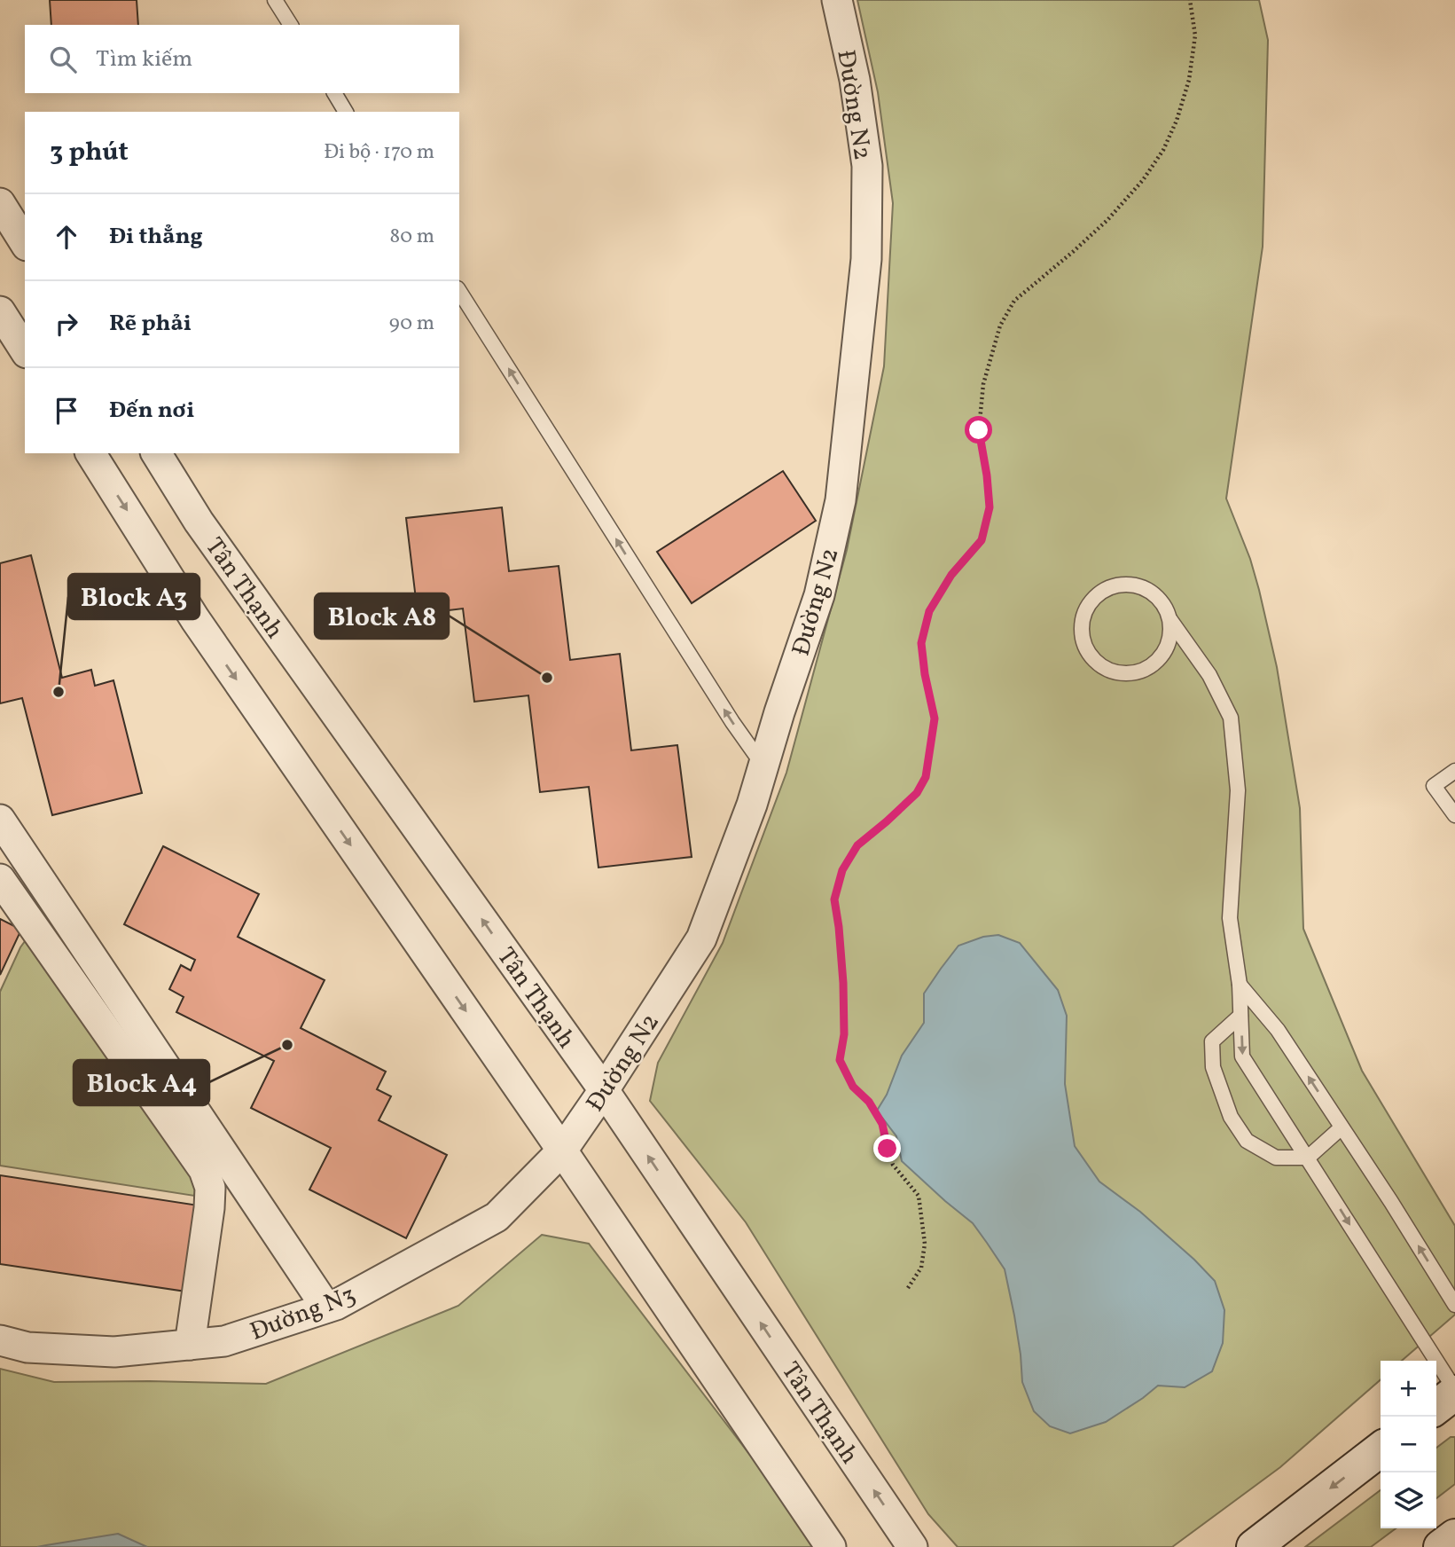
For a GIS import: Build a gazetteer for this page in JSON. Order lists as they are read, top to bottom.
{
  "streets": {
    "street": ["Đường N2", "Tân Thạnh", "Đường N3"]
  },
  "crossings": [
    ["Đường N2", "Tân Thạnh"],
    ["Đường N2", "Đường N3"]
  ],
  "places": ["Block A8", "Block A3", "Block A4"],
  "page": {
    "search": "Tìm kiếm",
    "heading": ["3 phút", "Đi bộ · 170 m"],
    "list": [
      ["Đi thẳng", "80 m"],
      ["Rẽ phải", "90 m"],
      "Đến nơi"
    ],
    "map_buttons": ["+", "−"]
  }
}
